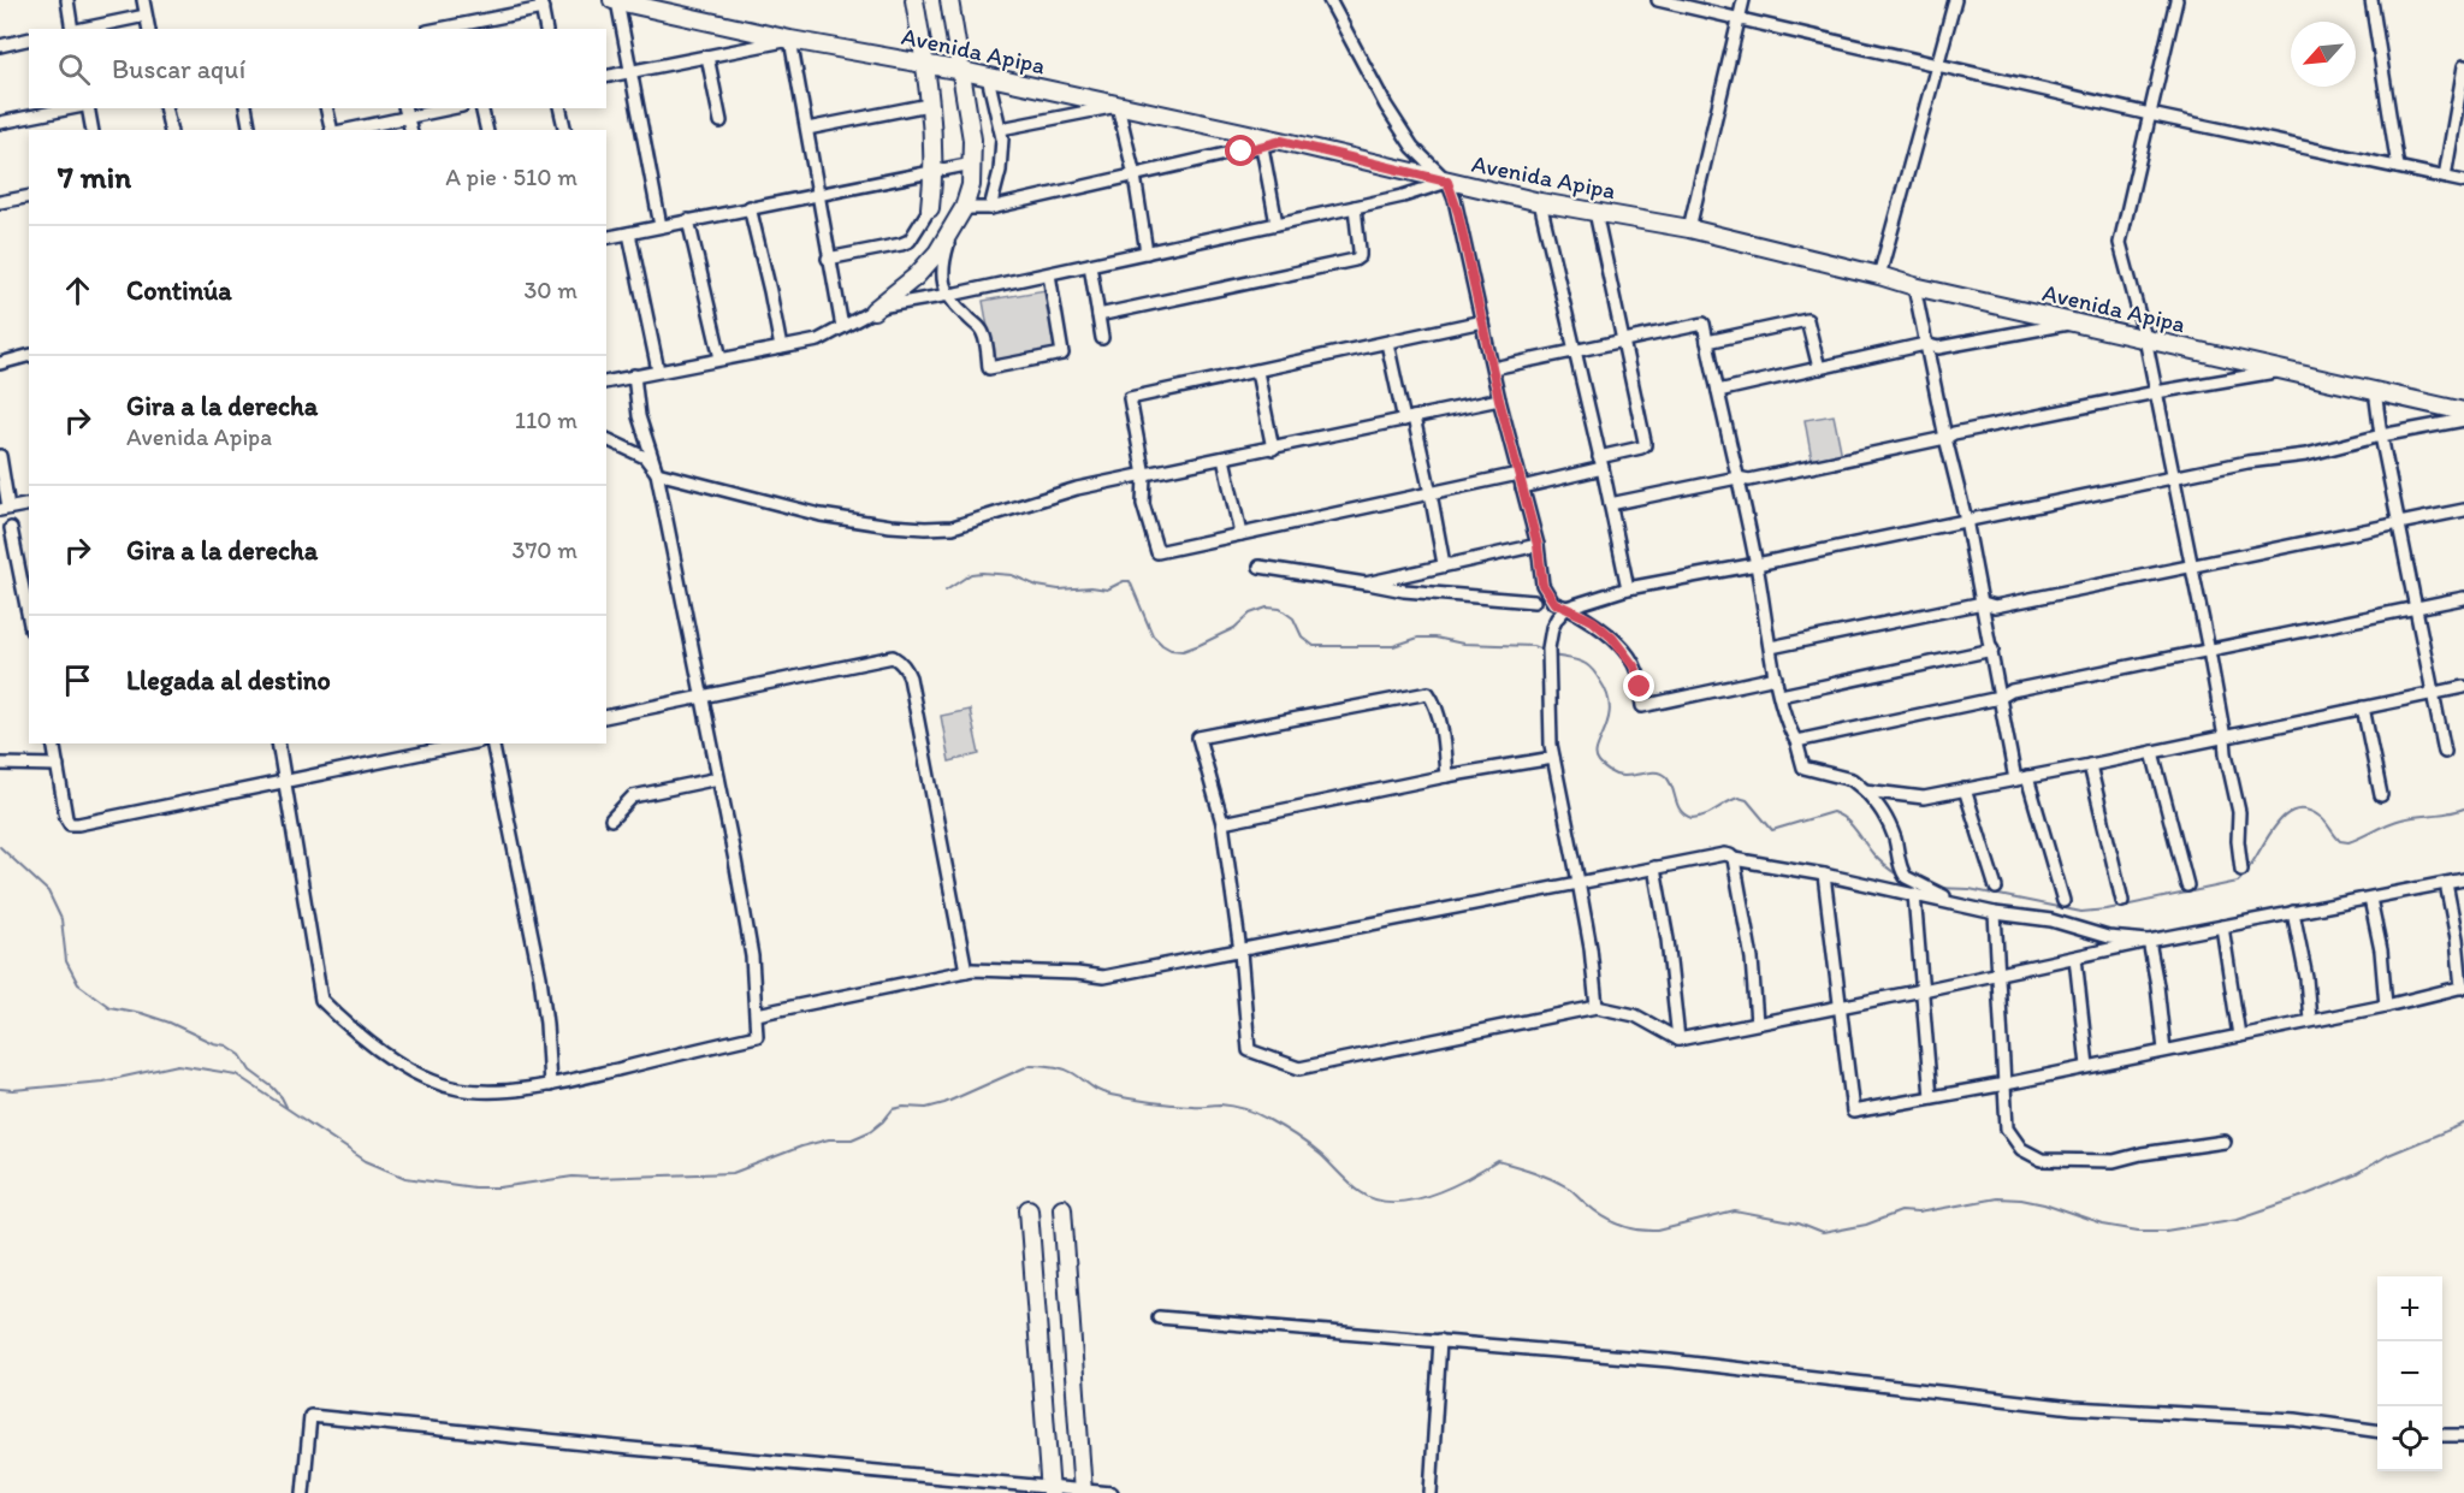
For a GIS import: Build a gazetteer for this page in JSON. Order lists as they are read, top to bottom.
{
  "streets": {
    "street": ["Avenida Apipa"]
  },
  "north": "bottom left",
  "page": {
    "search": "Buscar aquí",
    "heading": ["7 min", "A pie · 510 m"],
    "list": [
      ["Continúa", "30 m"],
      ["Gira a la derecha", "Avenida Apipa", "110 m"],
      ["Gira a la derecha", "370 m"],
      "Llegada al destino"
    ],
    "map_buttons": ["+", "−"]
  }
}
